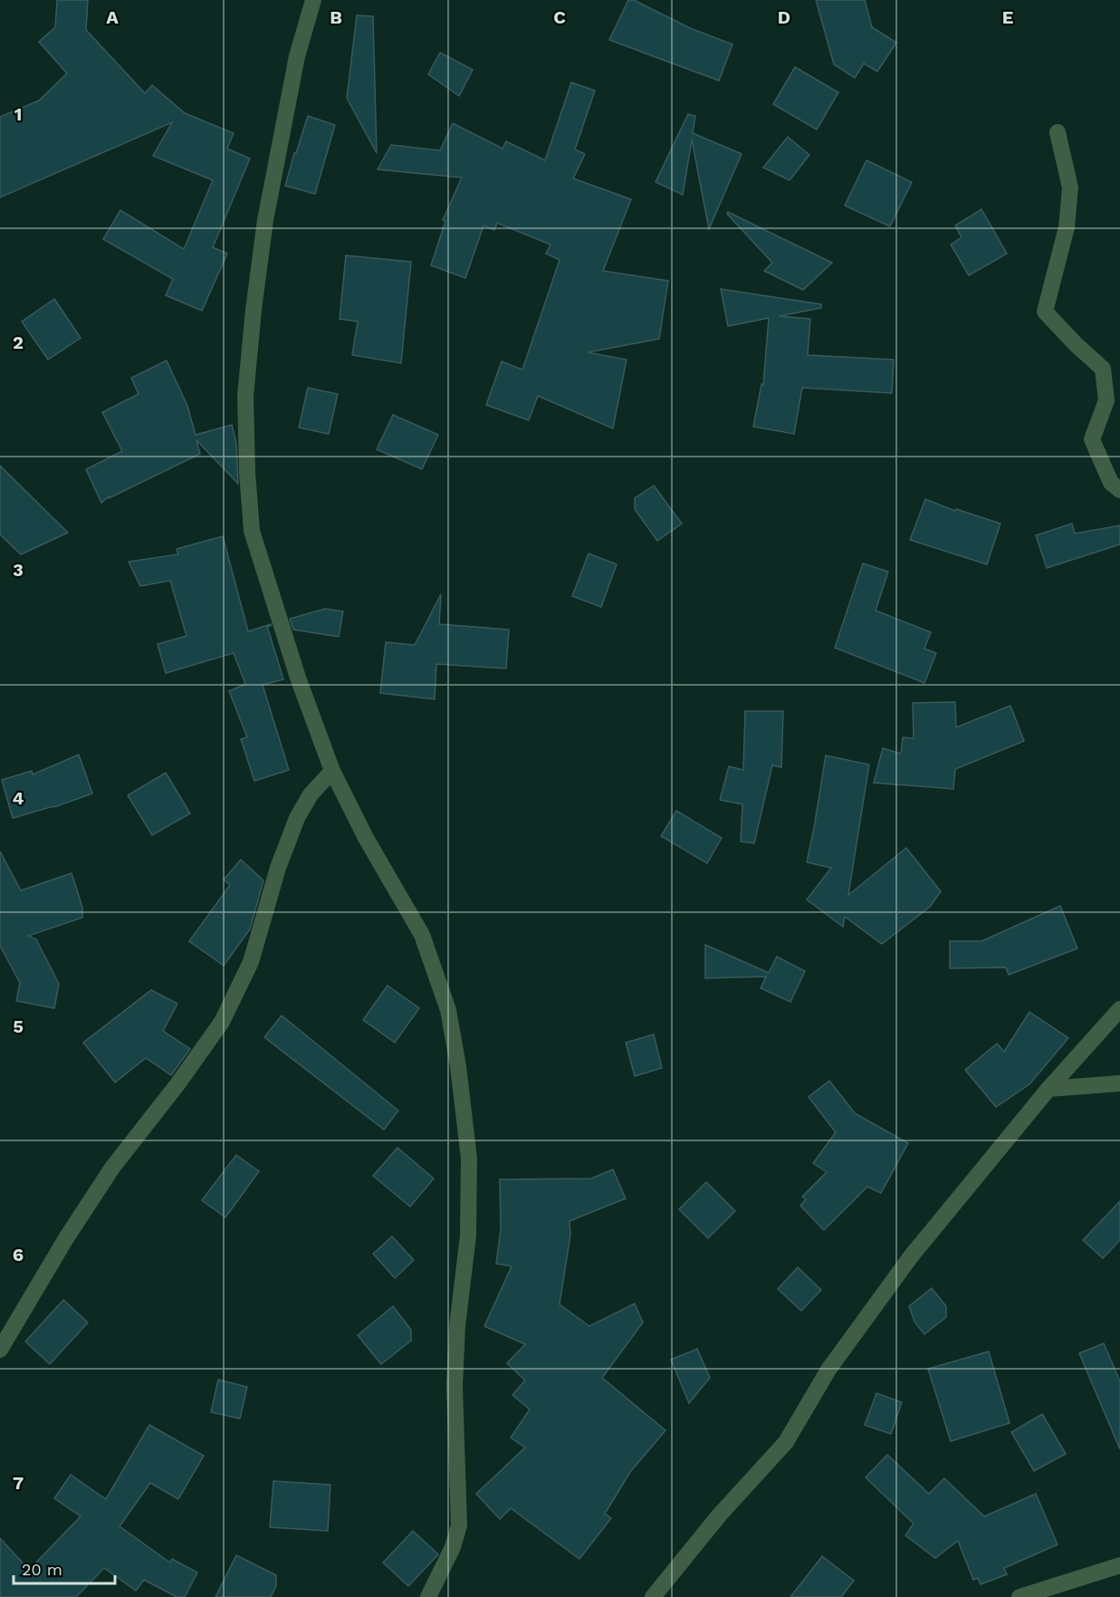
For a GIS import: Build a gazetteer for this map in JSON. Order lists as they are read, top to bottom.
{
  "scale_bar": "20 m",
  "grid": {
    "columns": [
      "A",
      "B",
      "C",
      "D",
      "E"
    ],
    "rows": [
      "1",
      "2",
      "3",
      "4",
      "5",
      "6",
      "7"
    ]
  }
}
